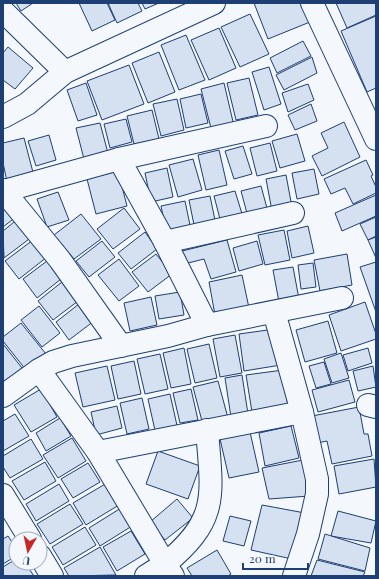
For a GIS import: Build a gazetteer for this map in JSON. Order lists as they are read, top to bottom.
{
  "scale_bar": "20 m",
  "north": "bottom"
}
